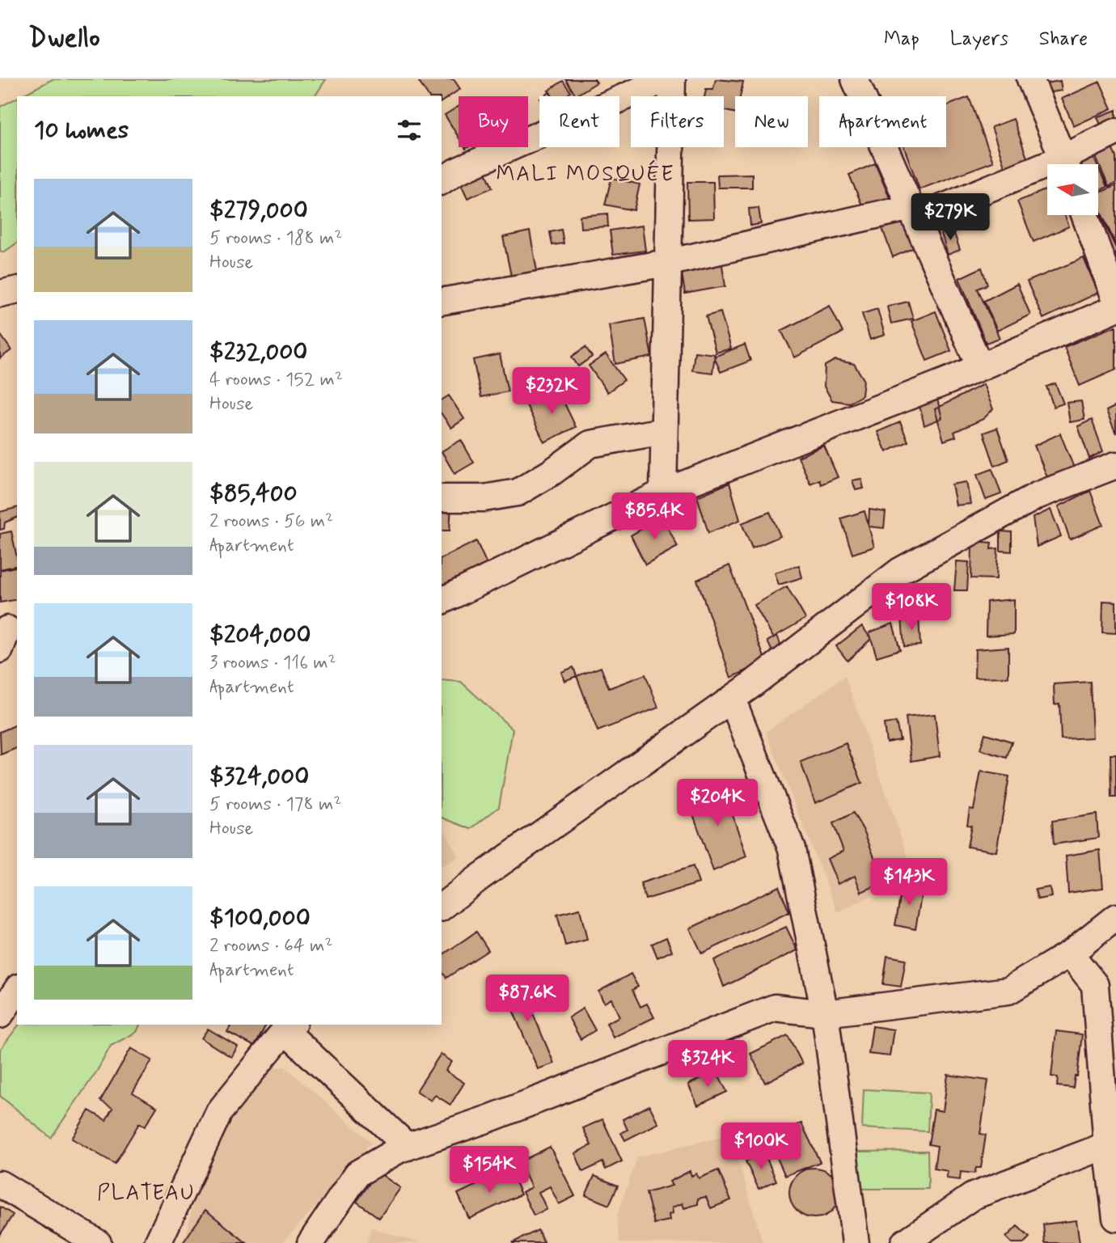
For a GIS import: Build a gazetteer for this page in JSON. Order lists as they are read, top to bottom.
{
  "districts": ["MALI MOSQUÉE", "PLATEAU"],
  "north": "left",
  "page": {
    "header": "Dwello",
    "nav": ["Map", "Layers", "Share"],
    "chip": [
      "Buy",
      "Rent",
      "Filters",
      "New",
      "Apartment"
    ],
    "heading": "10 homes",
    "list": [
      {
        "name": "$279,000",
        "note": "5 rooms · 188 m² · House"
      },
      {
        "name": "$232,000",
        "note": "4 rooms · 152 m² · House"
      },
      {
        "name": "$85,400",
        "note": "2 rooms · 56 m² · Apartment"
      },
      {
        "name": "$204,000",
        "note": "3 rooms · 116 m² · Apartment"
      },
      {
        "name": "$324,000",
        "note": "5 rooms · 178 m² · House"
      },
      {
        "name": "$100,000",
        "note": "2 rooms · 64 m² · Apartment"
      }
    ],
    "price": [
      "$279K",
      "$232K",
      "$85.4K",
      "$108K",
      "$204K",
      "$143K",
      "$87.6K",
      "$324K",
      "$100K",
      "$154K"
    ]
  }
}
